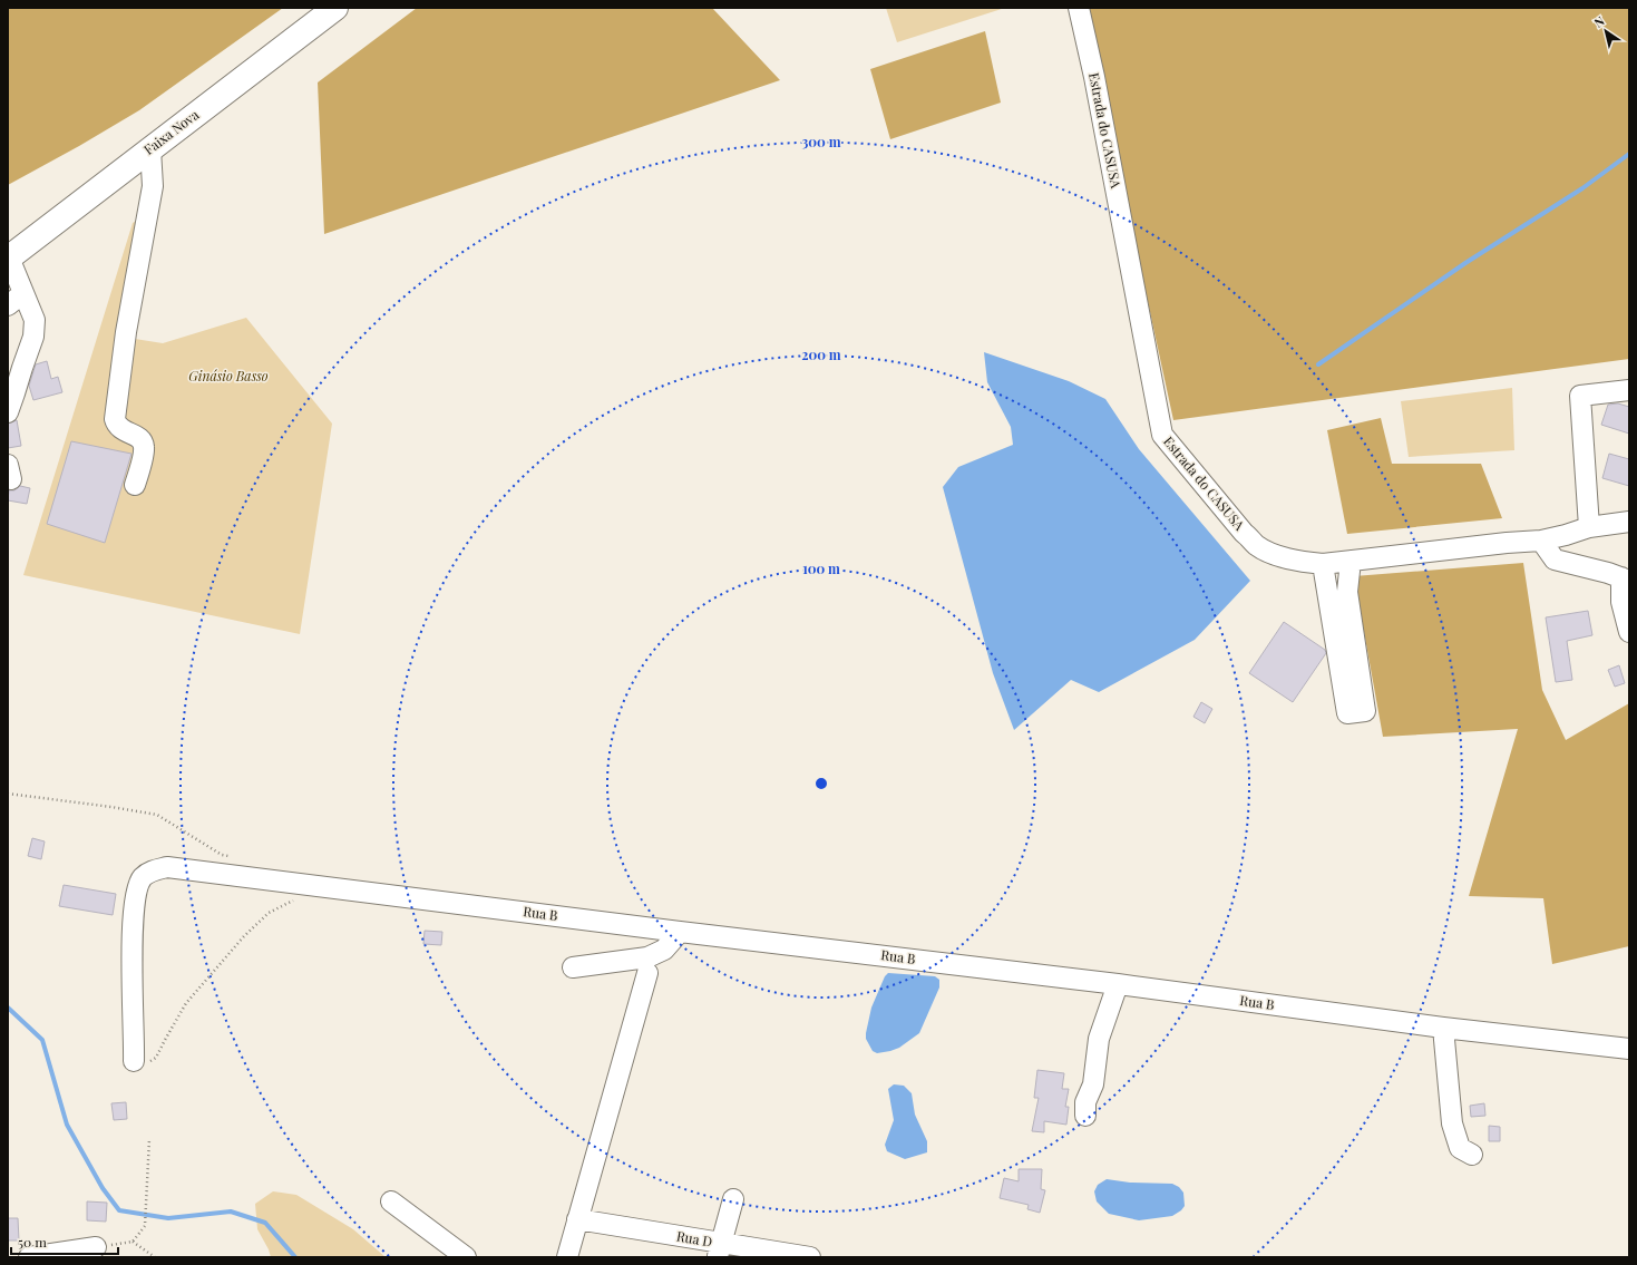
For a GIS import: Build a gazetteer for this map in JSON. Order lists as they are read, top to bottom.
{
  "streets": {
    "highway": ["Faixa Nova"],
    "street": ["Estrada do CASUSA", "Rua B", "Rua D"]
  },
  "parks": ["Ginásio Basso"],
  "scale_bar": "50 m",
  "north": "top left",
  "rings": ["300 m", "200 m", "100 m"]
}
